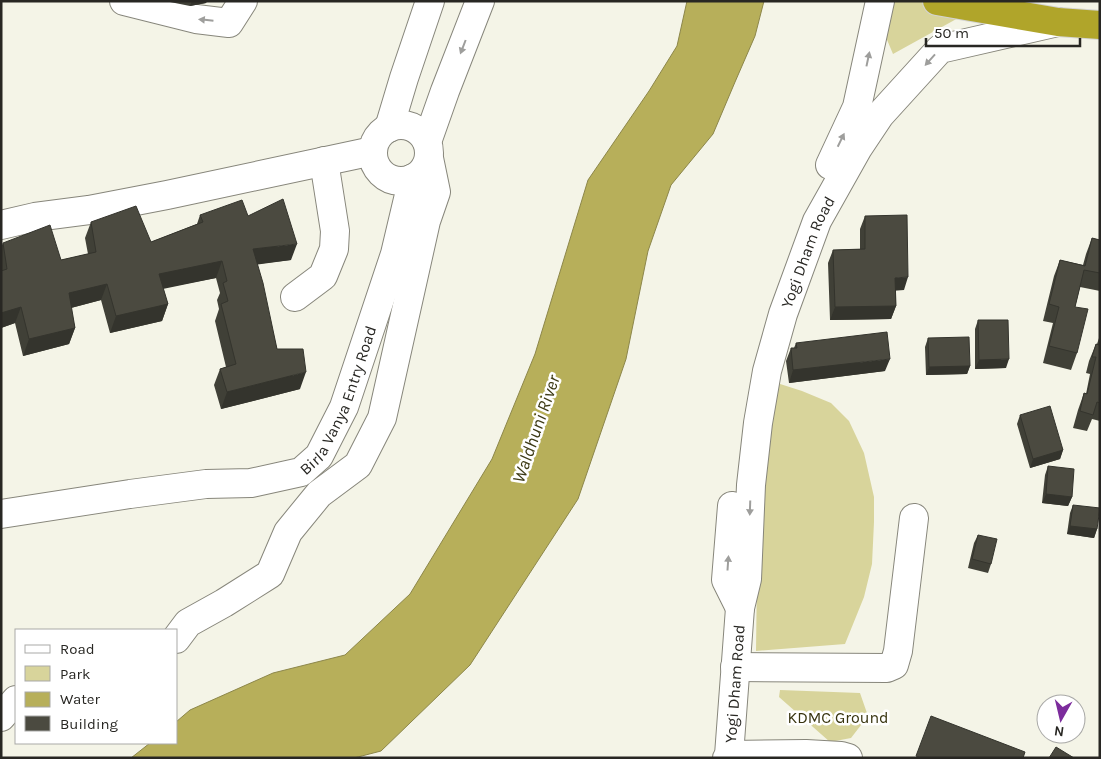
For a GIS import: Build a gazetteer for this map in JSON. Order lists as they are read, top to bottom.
{
  "streets": {
    "street": ["Yogi Dham Road", "Birla Vanya Entry Road"]
  },
  "water": ["Waldhuni River"],
  "parks": ["KDMC Ground"],
  "legend": [
    "Road",
    "Park",
    "Water",
    "Building"
  ],
  "scale_bar": "50 m",
  "north": "bottom"
}
